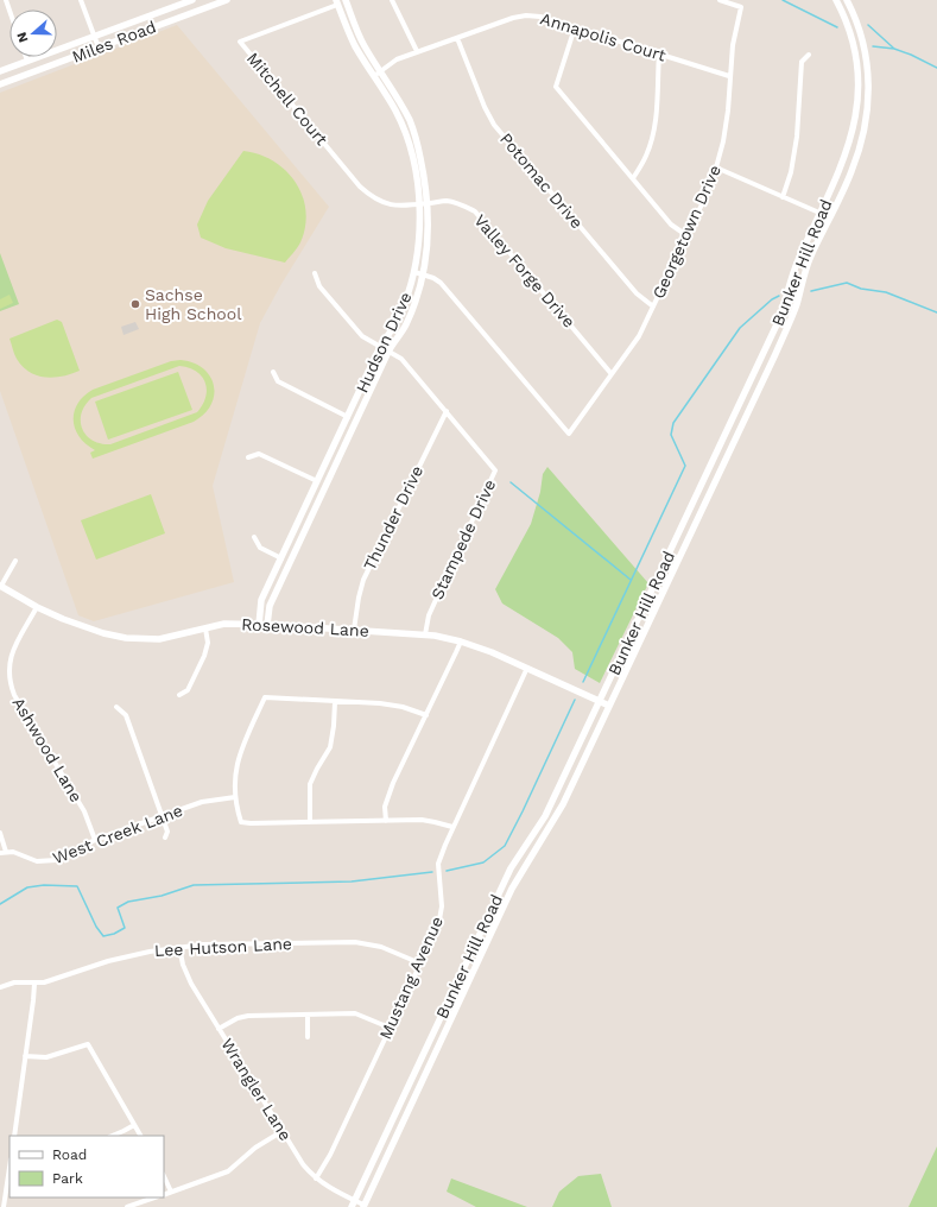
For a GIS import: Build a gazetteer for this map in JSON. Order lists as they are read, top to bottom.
{
  "streets": {
    "main road": [
      "Miles Road",
      "Bunker Hill Road",
      "Hudson Drive",
      "Rosewood Lane"
    ],
    "street": [
      "Annapolis Court",
      "Mitchell Court",
      "Potomac Drive",
      "Georgetown Drive",
      "Valley Forge Drive",
      "Thunder Drive",
      "Stampede Drive",
      "Ashwood Lane",
      "West Creek Lane",
      "Lee Hutson Lane",
      "Mustang Avenue",
      "Wrangler Lane"
    ]
  },
  "crossings": [
    ["Annapolis Court", "Potomac Drive"],
    ["Annapolis Court", "Georgetown Drive"],
    ["Annapolis Court", "Hudson Drive"],
    ["Mitchell Court", "Valley Forge Drive"],
    ["Mitchell Court", "Hudson Drive"],
    ["Potomac Drive", "Georgetown Drive"],
    ["Georgetown Drive", "Valley Forge Drive"],
    ["Georgetown Drive", "Hudson Drive"],
    ["Bunker Hill Road", "Rosewood Lane"],
    ["Bunker Hill Road", "Wrangler Lane"],
    ["Valley Forge Drive", "Hudson Drive"],
    ["Hudson Drive", "Stampede Drive"],
    ["Hudson Drive", "Rosewood Lane"],
    ["Thunder Drive", "Stampede Drive"],
    ["Thunder Drive", "Rosewood Lane"],
    ["Stampede Drive", "Rosewood Lane"],
    ["Rosewood Lane", "Ashwood Lane"],
    ["Rosewood Lane", "Mustang Avenue"],
    ["Ashwood Lane", "West Creek Lane"],
    ["Lee Hutson Lane", "Mustang Avenue"],
    ["Lee Hutson Lane", "Wrangler Lane"],
    ["Mustang Avenue", "Wrangler Lane"]
  ],
  "places": ["Sachse High School"],
  "legend": ["Road", "Park"],
  "north": "left"
}
